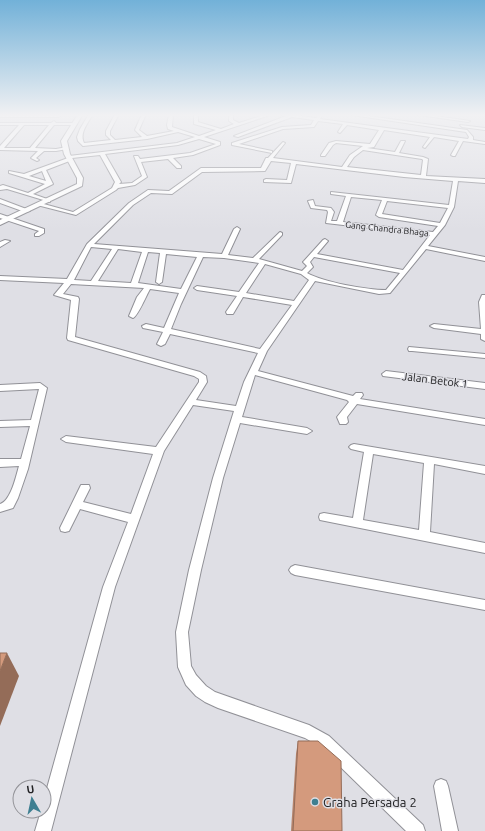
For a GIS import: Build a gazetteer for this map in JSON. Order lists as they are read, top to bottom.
{
  "streets": {
    "street": ["Gang Chandra Bhaga", "Jalan Betok 1"]
  },
  "places": ["Graha Persada 2"],
  "north": "top"
}
